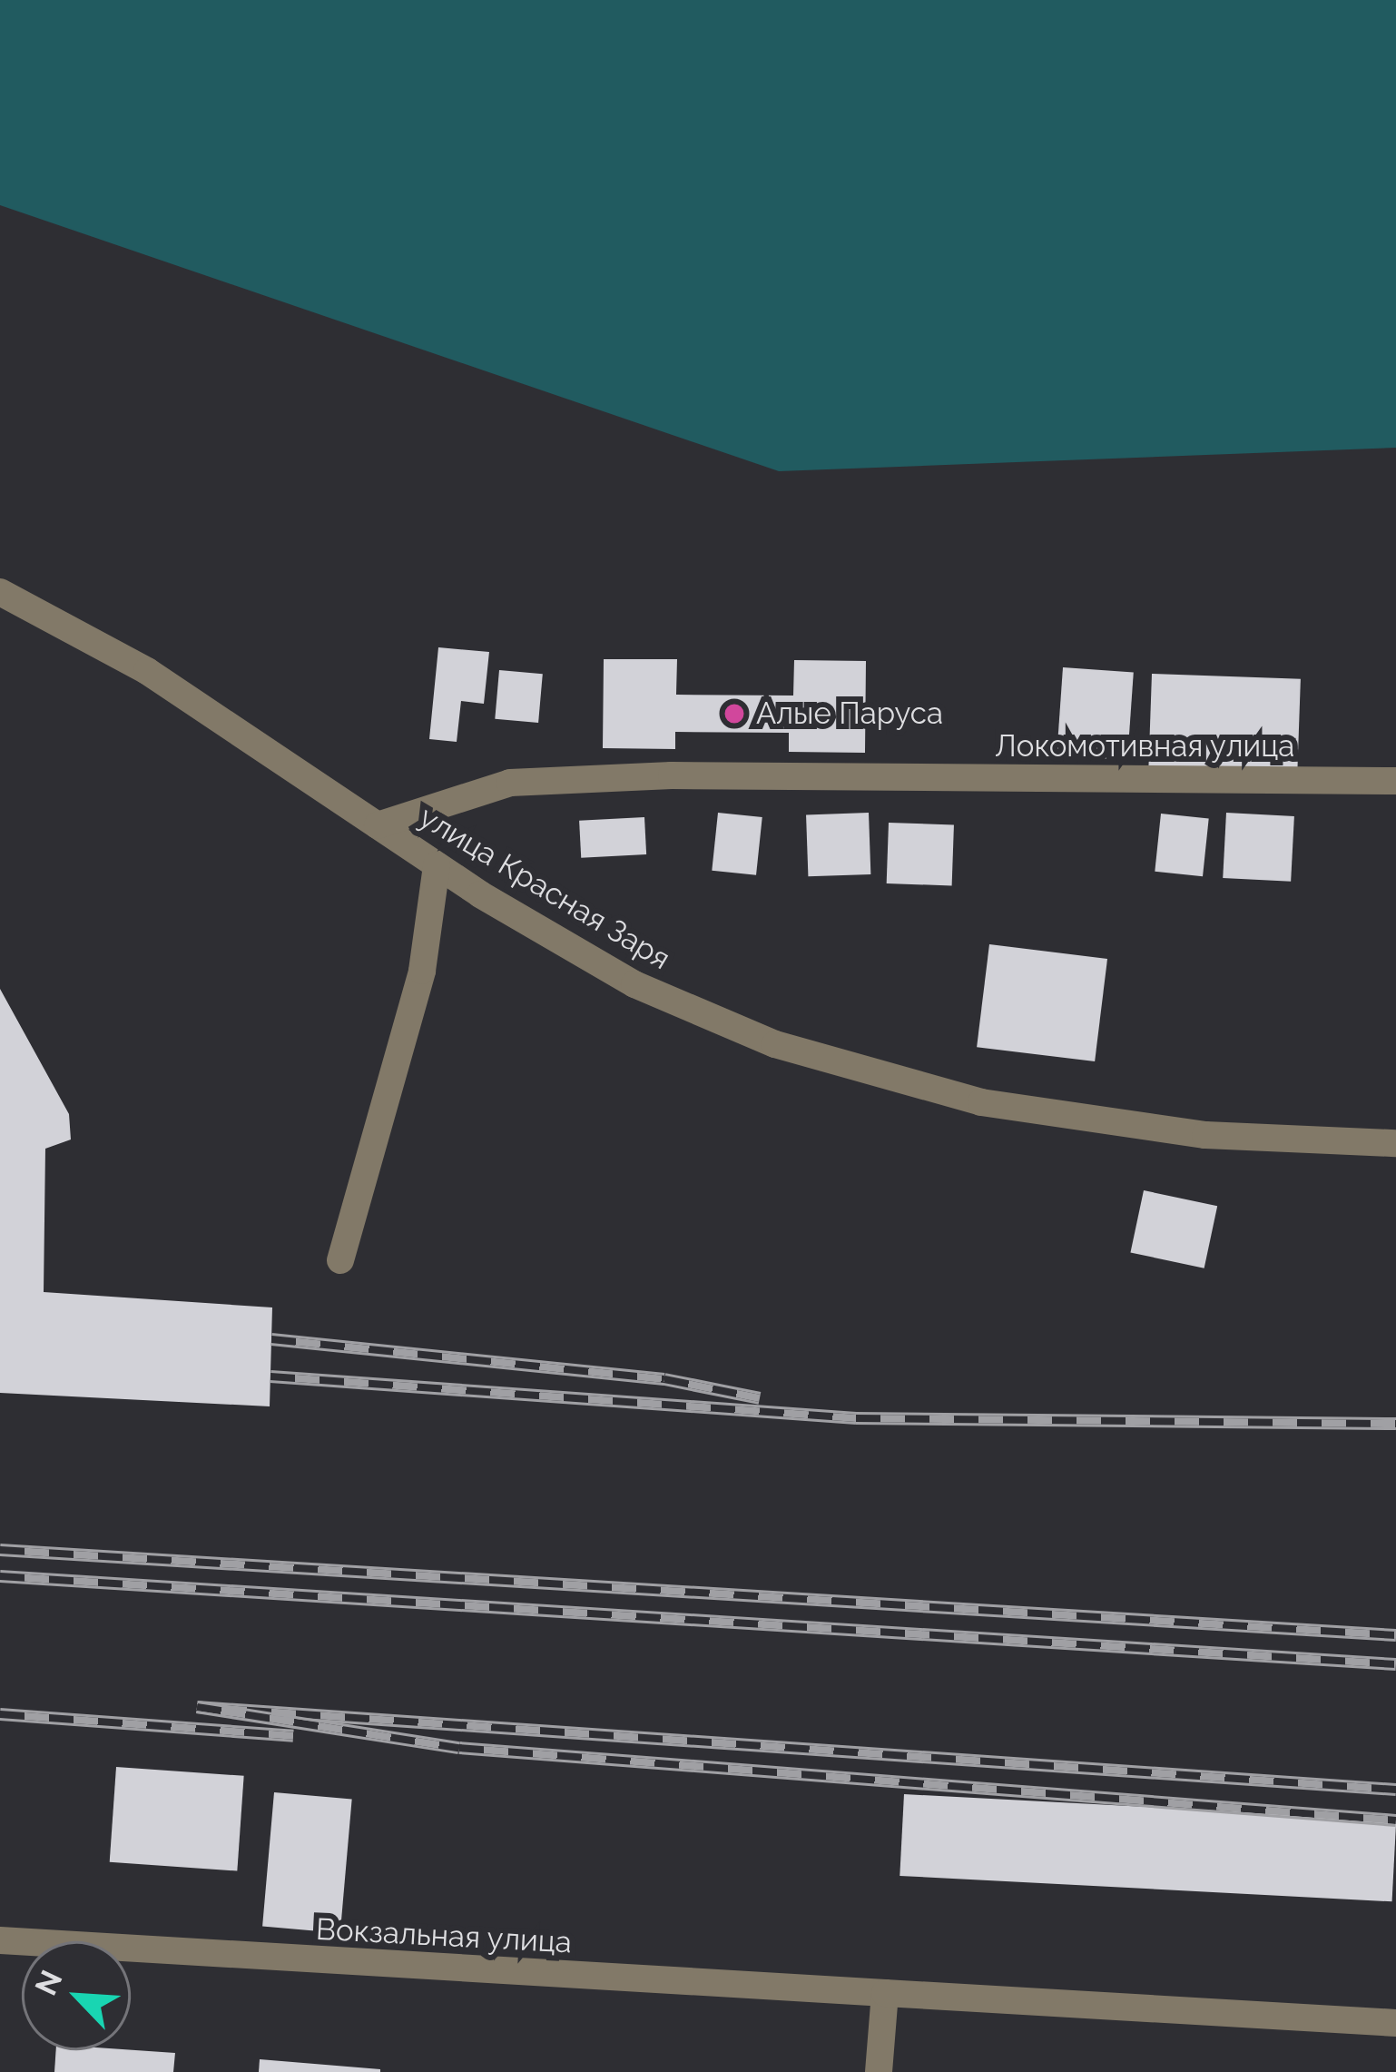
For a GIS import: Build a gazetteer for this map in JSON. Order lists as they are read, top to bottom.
{
  "streets": {
    "street": ["Локомотивная улица", "улица Красная Заря", "Вокзальная улица"]
  },
  "crossings": [
    ["Локомотивная улица", "улица Красная Заря"]
  ],
  "places": ["Алые Паруса"],
  "north": "top left"
}
